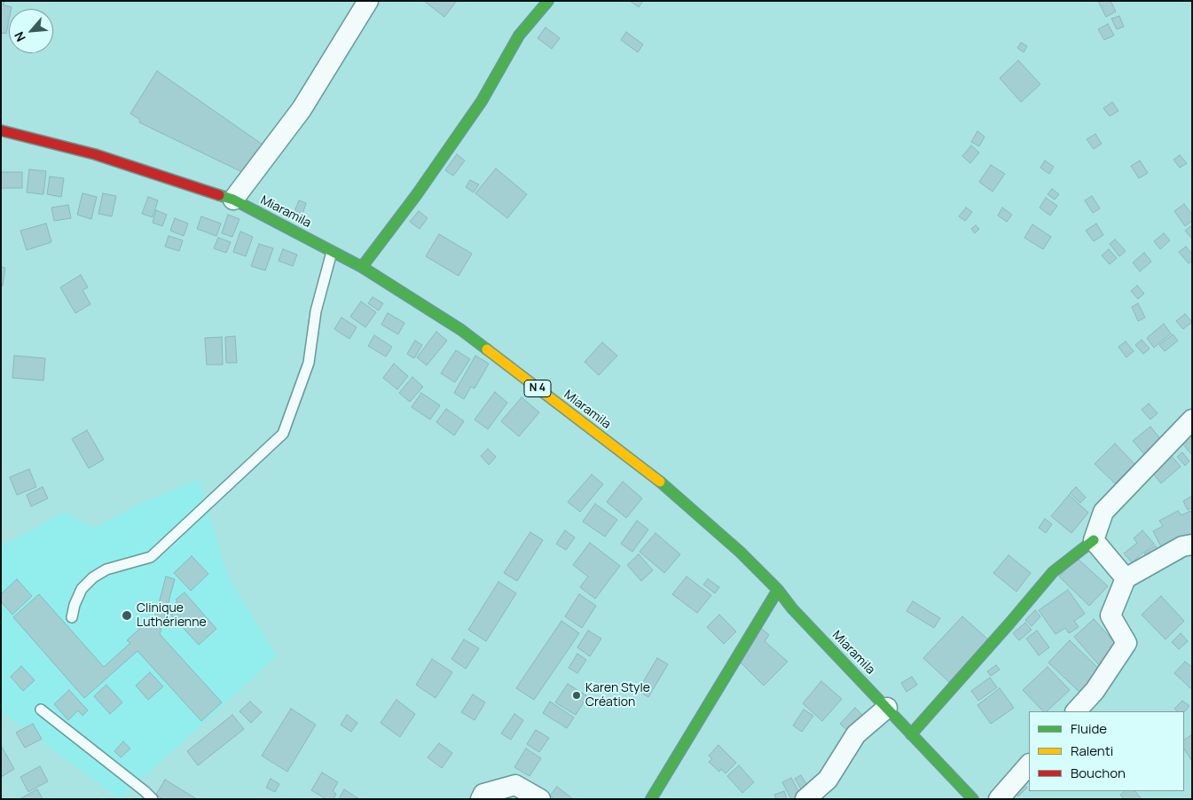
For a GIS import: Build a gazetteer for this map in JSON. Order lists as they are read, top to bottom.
{
  "streets": {
    "main road": ["Miaramila", "N 4"]
  },
  "places": ["Clinique Luthérienne", "Karen Style Création"],
  "legend": ["Fluide", "Ralenti", "Bouchon"],
  "north": "bottom left"
}
